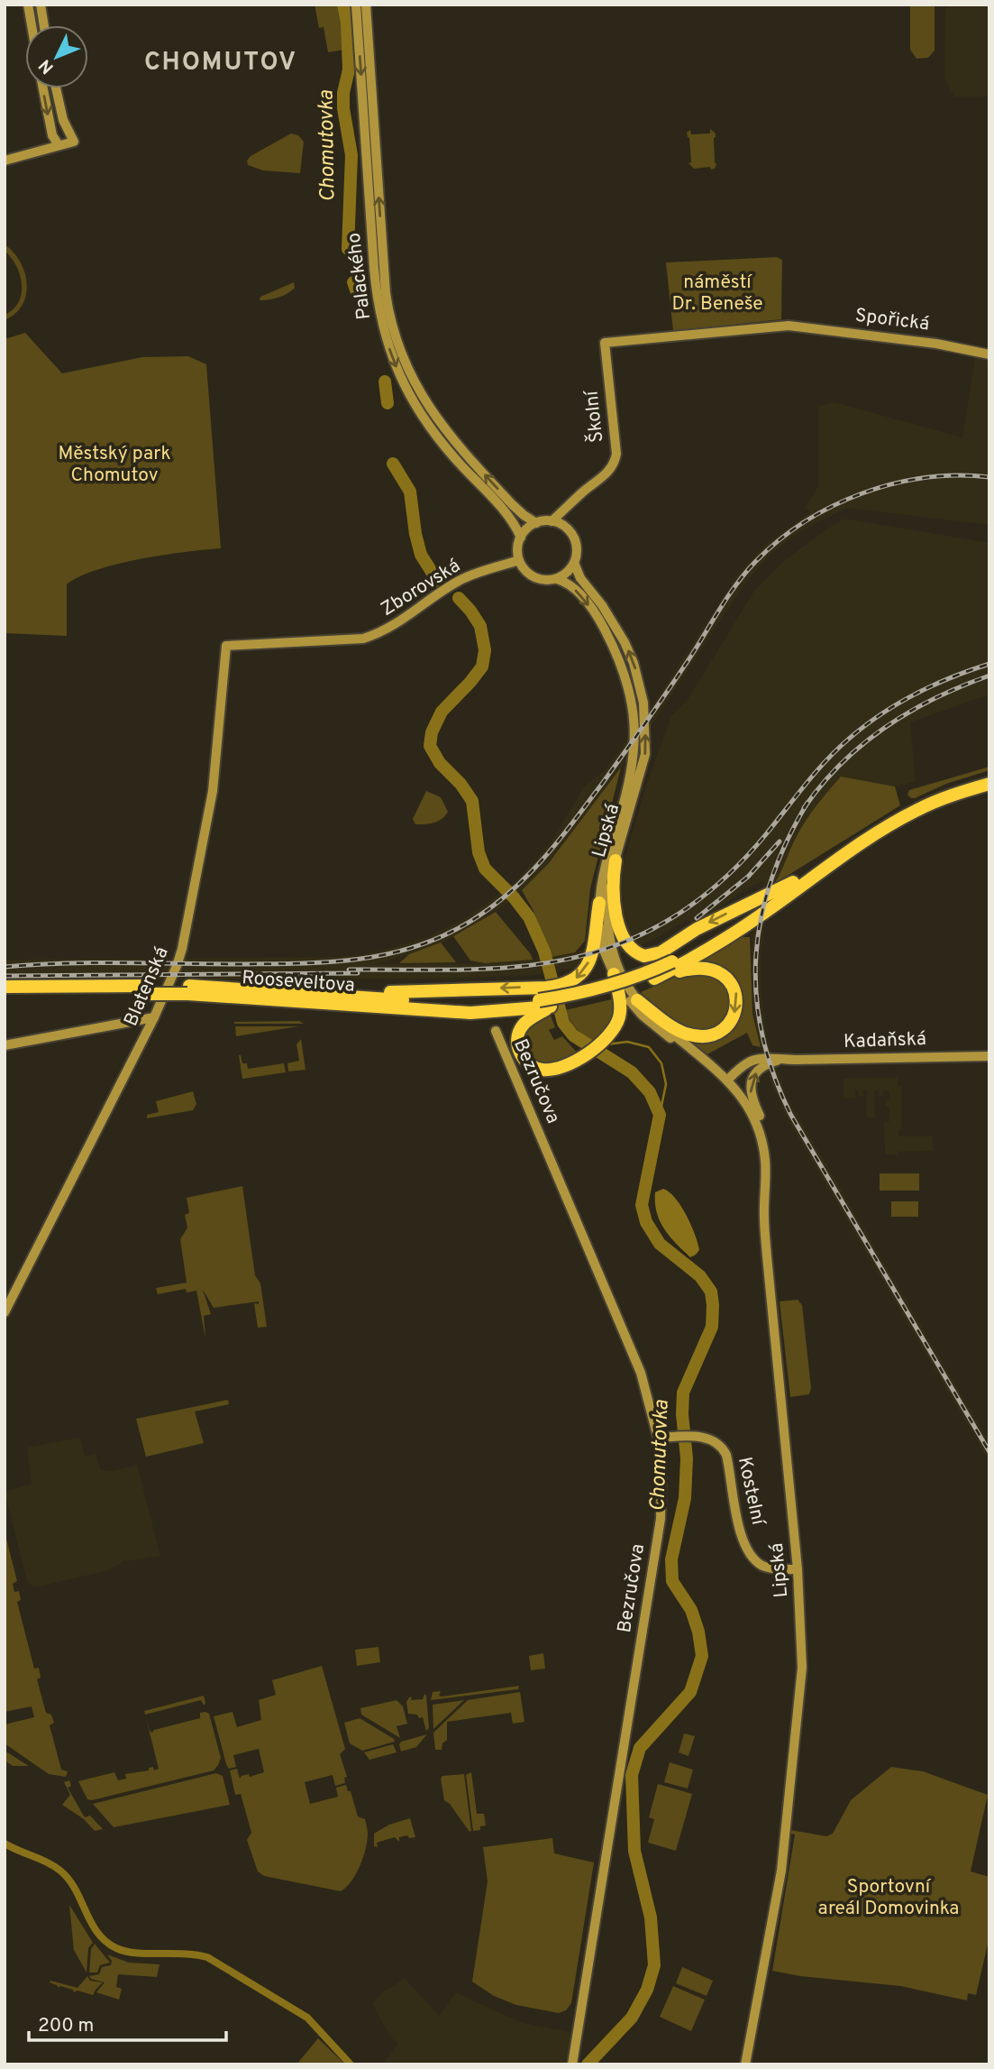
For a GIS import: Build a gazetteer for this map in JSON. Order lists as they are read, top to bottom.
{
  "streets": {
    "highway": ["Rooseveltova"],
    "street": [
      "Palackého",
      "Spořická",
      "Školní",
      "Zborovská",
      "Lipská",
      "Blatenská",
      "Kadaňská",
      "Bezručova",
      "Kostelní"
    ]
  },
  "crossings": [
    ["Palackého", "Školní"],
    ["Palackého", "Zborovská"],
    ["Palackého", "Lipská"],
    ["Spořická", "Školní"],
    ["Školní", "Zborovská"],
    ["Školní", "Lipská"],
    ["Zborovská", "Lipská"],
    ["Zborovská", "Blatenská"],
    ["Lipská", "Kadaňská"],
    ["Lipská", "Kostelní"],
    ["Bezručova", "Kostelní"]
  ],
  "districts": ["CHOMUTOV"],
  "water": ["Chomutovka"],
  "parks": ["náměstí Dr. Beneše", "Městský park Chomutov", "Sportovní areál Domovinka"],
  "scale_bar": "200 m",
  "north": "bottom left"
}
